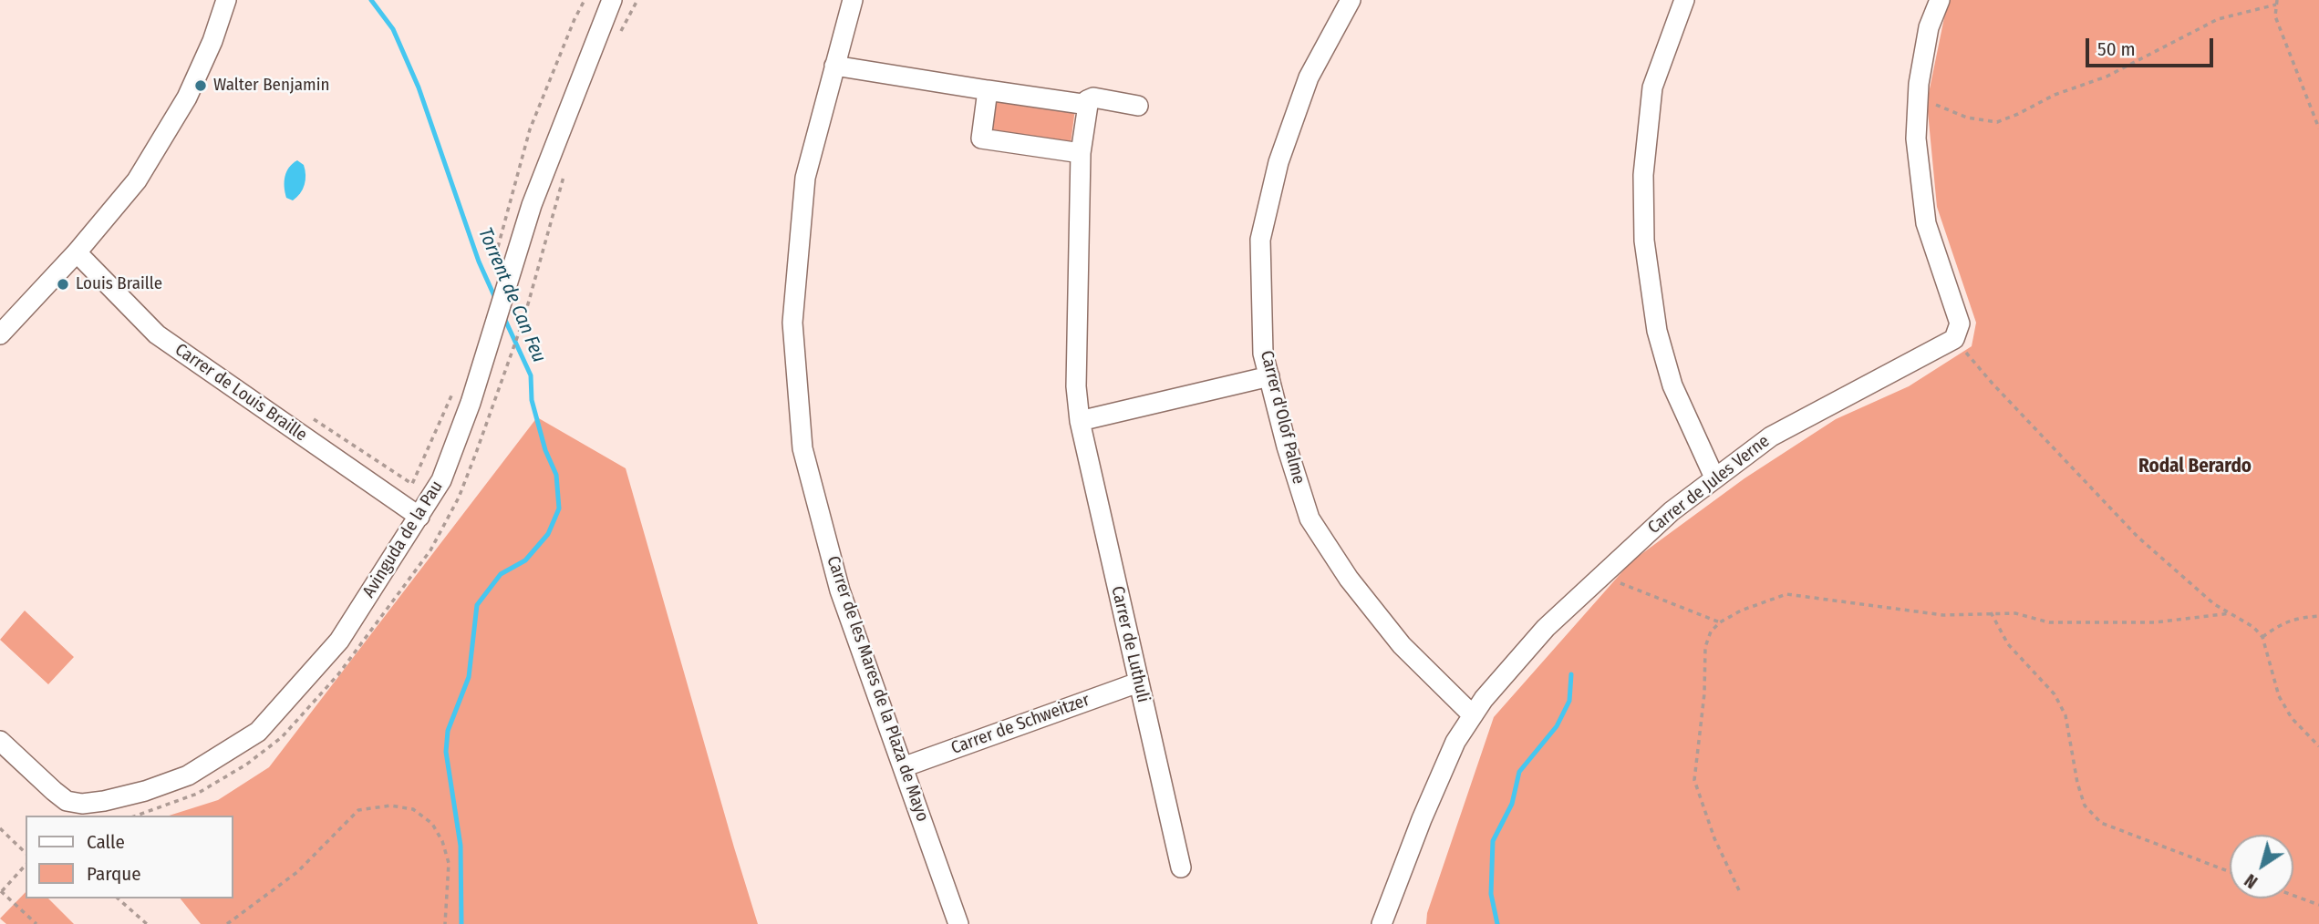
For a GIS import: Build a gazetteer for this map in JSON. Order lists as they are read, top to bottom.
{
  "streets": {
    "street": [
      "Carrer de Louis Braille",
      "Carrer d'Olof Palme",
      "Carrer de Jules Verne",
      "Avinguda de la Pau",
      "Carrer de Luthuli",
      "Carrer de les Mares de la Plaza de Mayo",
      "Carrer de Schweitzer"
    ]
  },
  "crossings": [
    ["Carrer de Louis Braille", "Avinguda de la Pau"],
    ["Carrer d'Olof Palme", "Carrer de Jules Verne"],
    ["Carrer de Luthuli", "Carrer de Schweitzer"],
    ["Carrer de les Mares de la Plaza de Mayo", "Carrer de Schweitzer"]
  ],
  "districts": ["Rodal Berardo"],
  "water": ["Torrent de Can Feu"],
  "places": ["Walter Benjamin", "Louis Braille"],
  "legend": ["Calle", "Parque"],
  "scale_bar": "50 m",
  "north": "bottom left"
}
